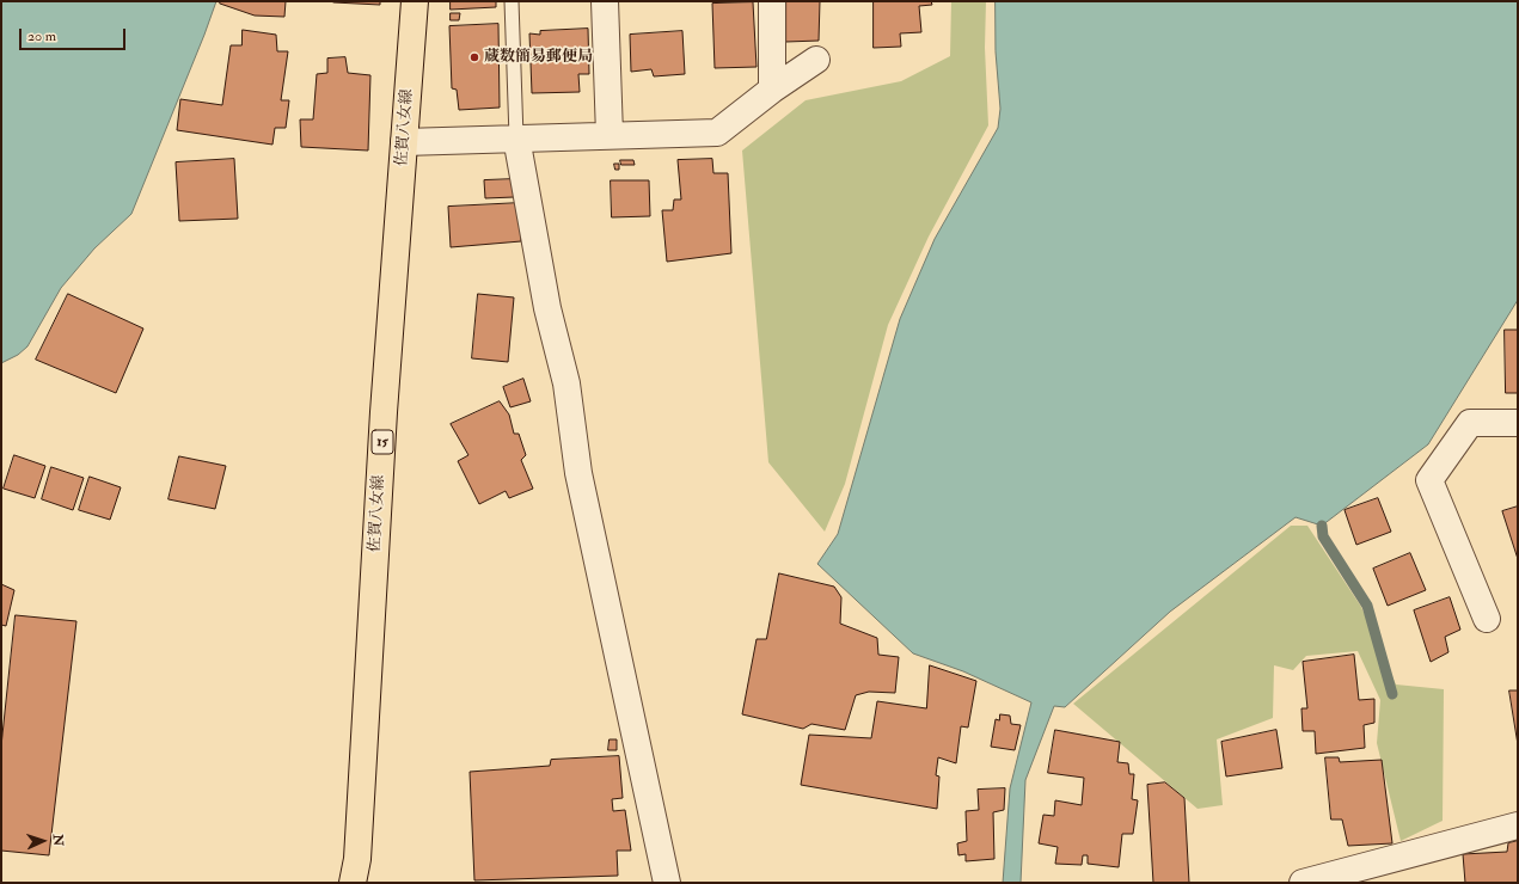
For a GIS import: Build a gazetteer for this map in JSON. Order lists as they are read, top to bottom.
{
  "streets": {
    "main road": ["佐賀八女線", "15"]
  },
  "places": ["蔵数簡易郵便局"],
  "scale_bar": "20 m",
  "north": "right"
}
